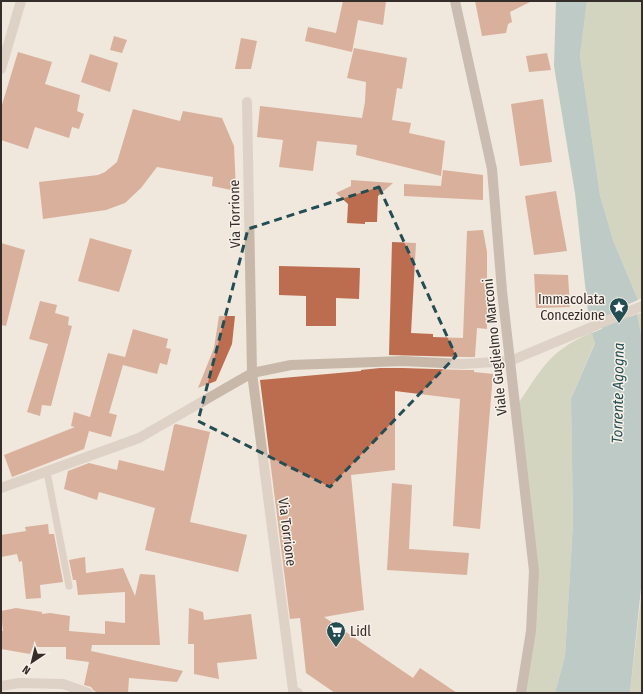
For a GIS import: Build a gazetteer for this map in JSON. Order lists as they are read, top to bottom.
{
  "streets": {
    "main road": ["Viale Guglielmo Marconi"],
    "street": ["Via Torrione"]
  },
  "water": ["Torrente Agogna"],
  "places": {
    "place": ["Immacolata Concezione"],
    "supermarket": ["Lidl"]
  },
  "north": "bottom left"
}
